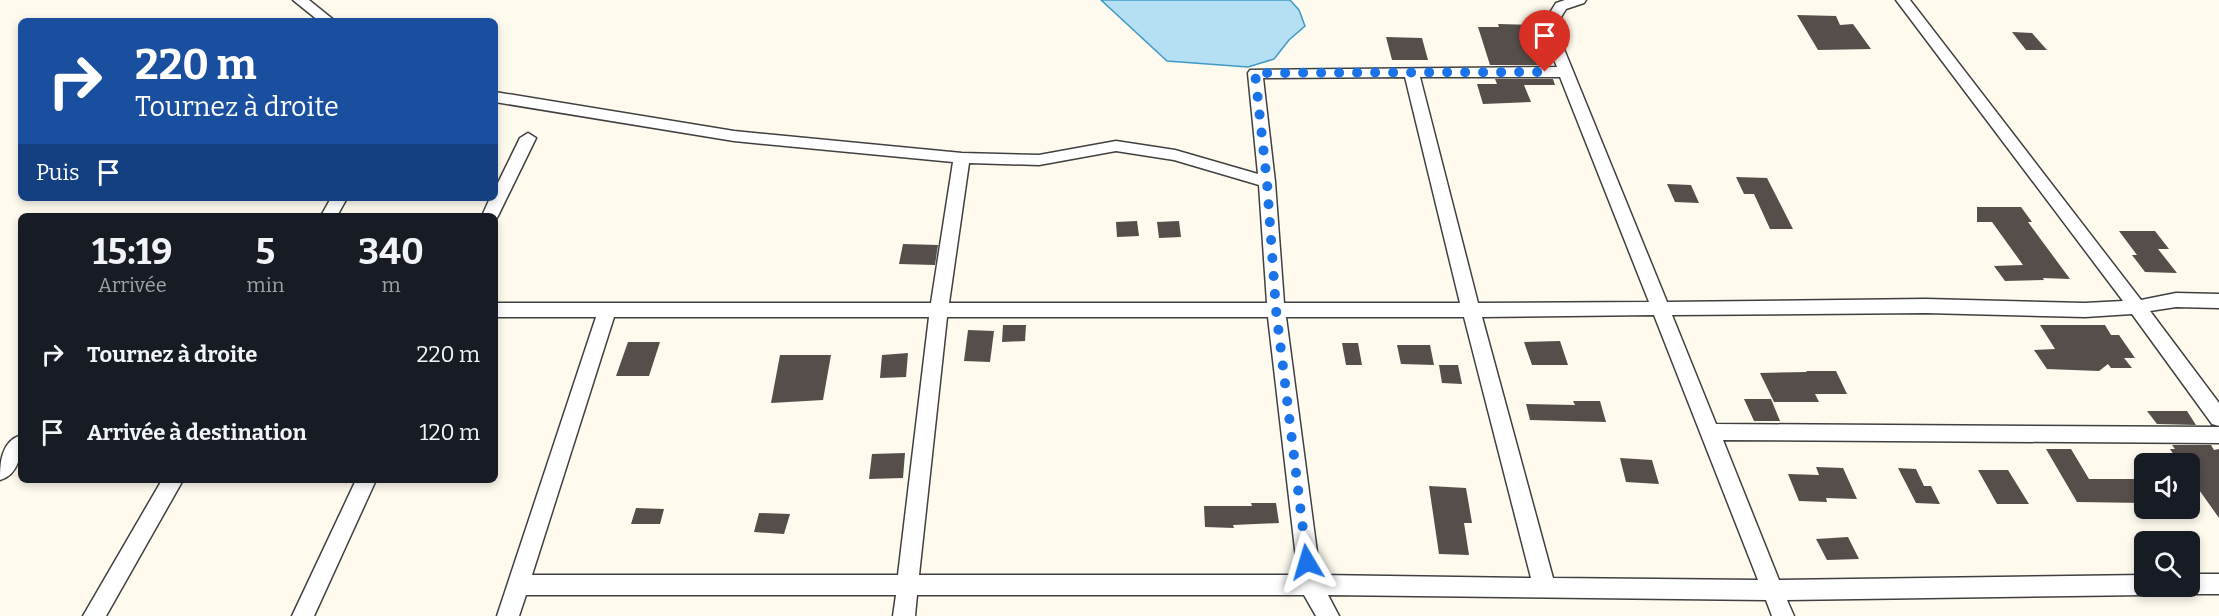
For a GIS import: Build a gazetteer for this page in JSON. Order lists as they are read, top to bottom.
{
  "page": {
    "turn": ["220 m", "Tournez à droite"],
    "then": "Puis",
    "eta": [
      "15:19",
      "Arrivée",
      "5",
      "min",
      "340",
      "m"
    ],
    "list": [
      {
        "name": "Tournez à droite",
        "value": "220 m"
      },
      {
        "name": "Arrivée à destination",
        "value": "120 m"
      }
    ]
  }
}
